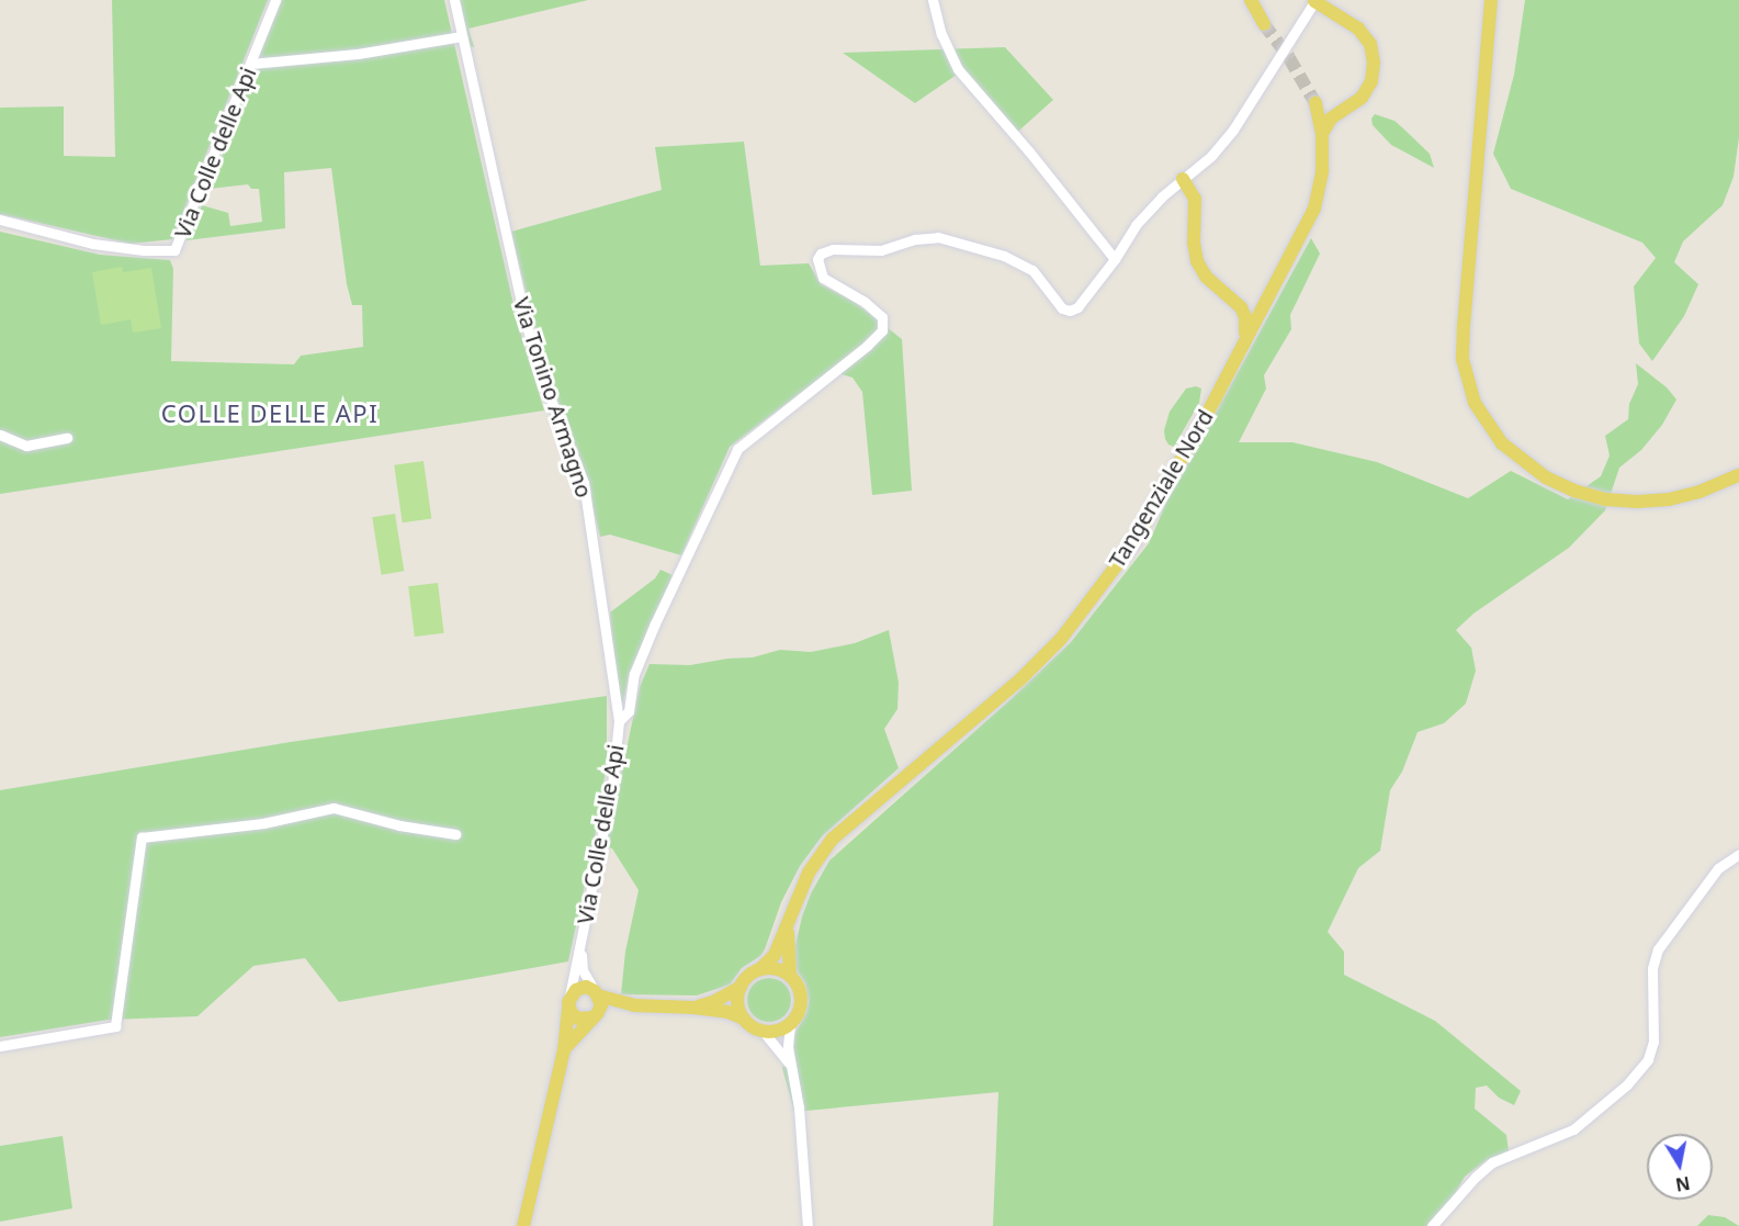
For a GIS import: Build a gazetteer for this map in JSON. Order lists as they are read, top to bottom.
{
  "streets": {
    "main road": ["Via Colle delle Api", "Tangenziale Nord"],
    "street": ["Via Tonino Armagno"]
  },
  "crossings": [
    ["Via Colle delle Api", "Via Tonino Armagno"]
  ],
  "districts": ["COLLE DELLE API"],
  "north": "bottom"
}
